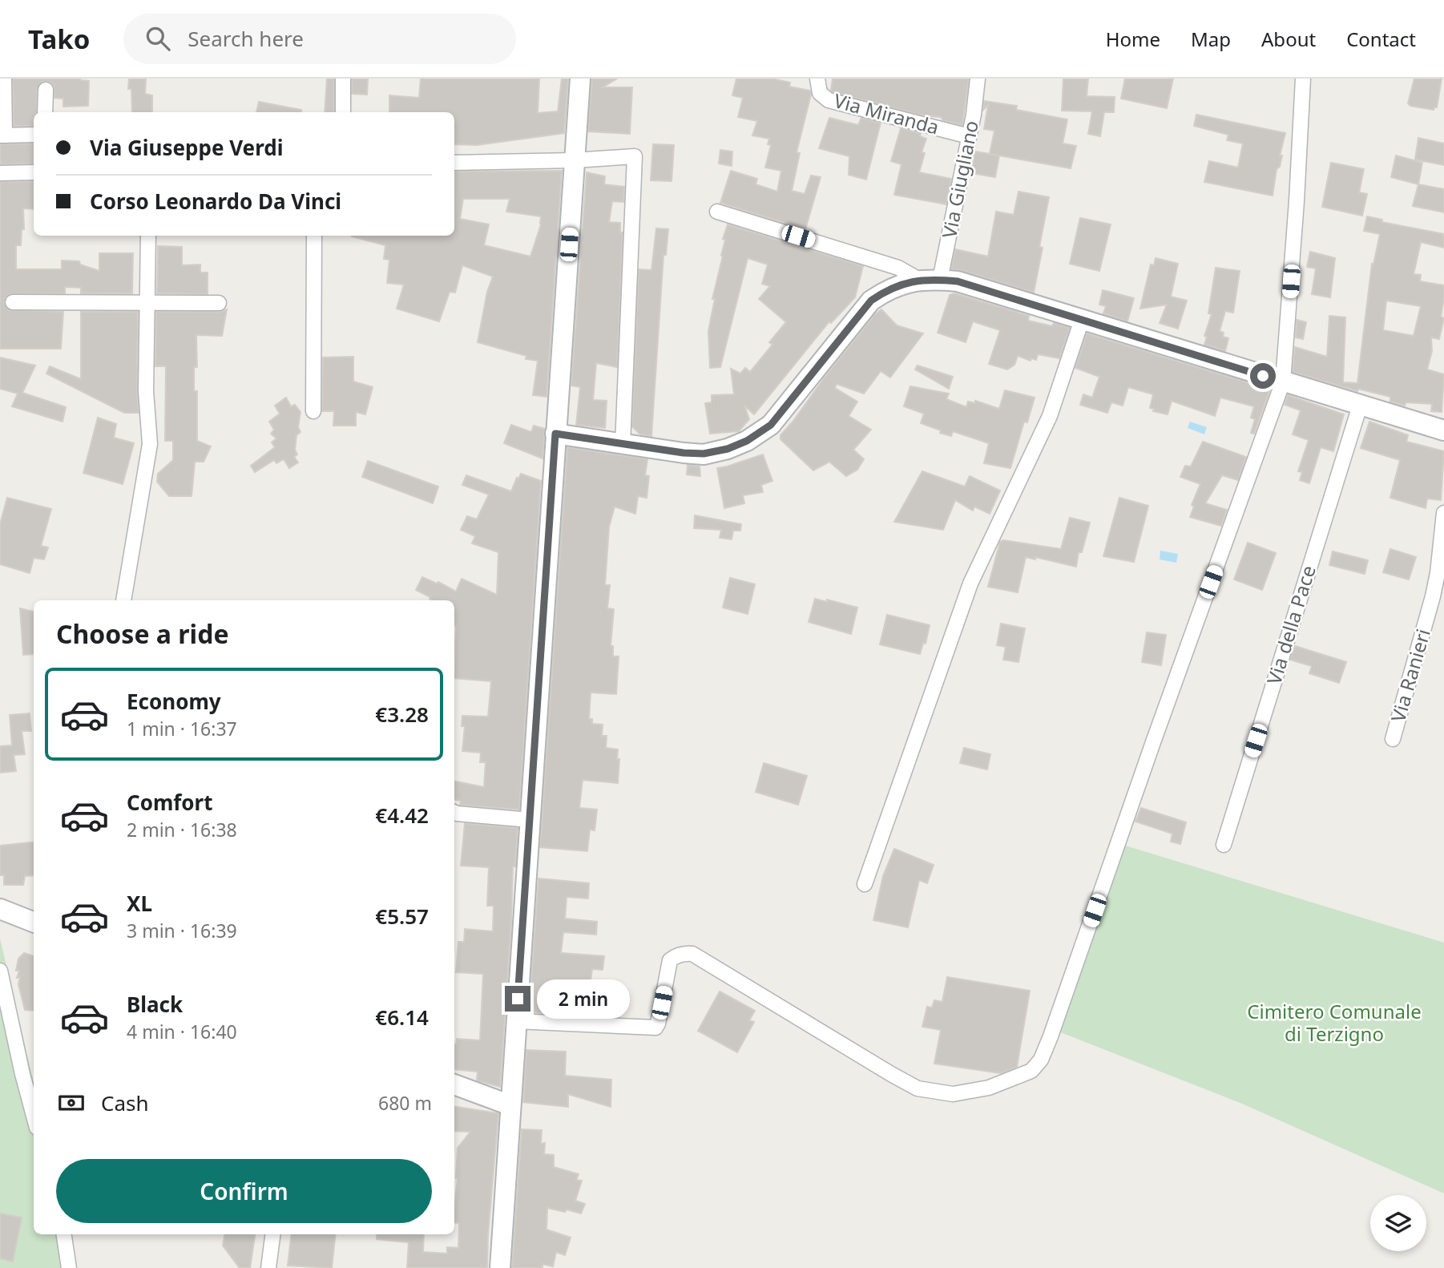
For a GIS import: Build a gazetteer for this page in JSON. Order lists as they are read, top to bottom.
{
  "streets": {
    "street": [
      "Via Miranda",
      "Via Giugliano",
      "Via della Pace",
      "Via Ranieri"
    ]
  },
  "crossings": [
    ["Via Miranda", "Via Giugliano"]
  ],
  "parks": ["Cimitero Comunale di Terzigno"],
  "page": {
    "header": "Tako",
    "search": "Search here",
    "nav": [
      "Home",
      "Map",
      "About",
      "Contact"
    ],
    "banner": ["Via Giuseppe Verdi", "Corso Leonardo Da Vinci"],
    "heading": "Choose a ride",
    "list": [
      {
        "name": "Economy",
        "note": "1 min · 16:37",
        "value": "€3.28"
      },
      {
        "name": "Comfort",
        "note": "2 min · 16:38",
        "value": "€4.42"
      },
      {
        "name": "XL",
        "note": "3 min · 16:39",
        "value": "€5.57"
      },
      {
        "name": "Black",
        "note": "4 min · 16:40",
        "value": "€6.14"
      }
    ],
    "bubble": "2 min",
    "pay": ["Cash", "680 m"],
    "buttons": "Confirm"
  }
}
